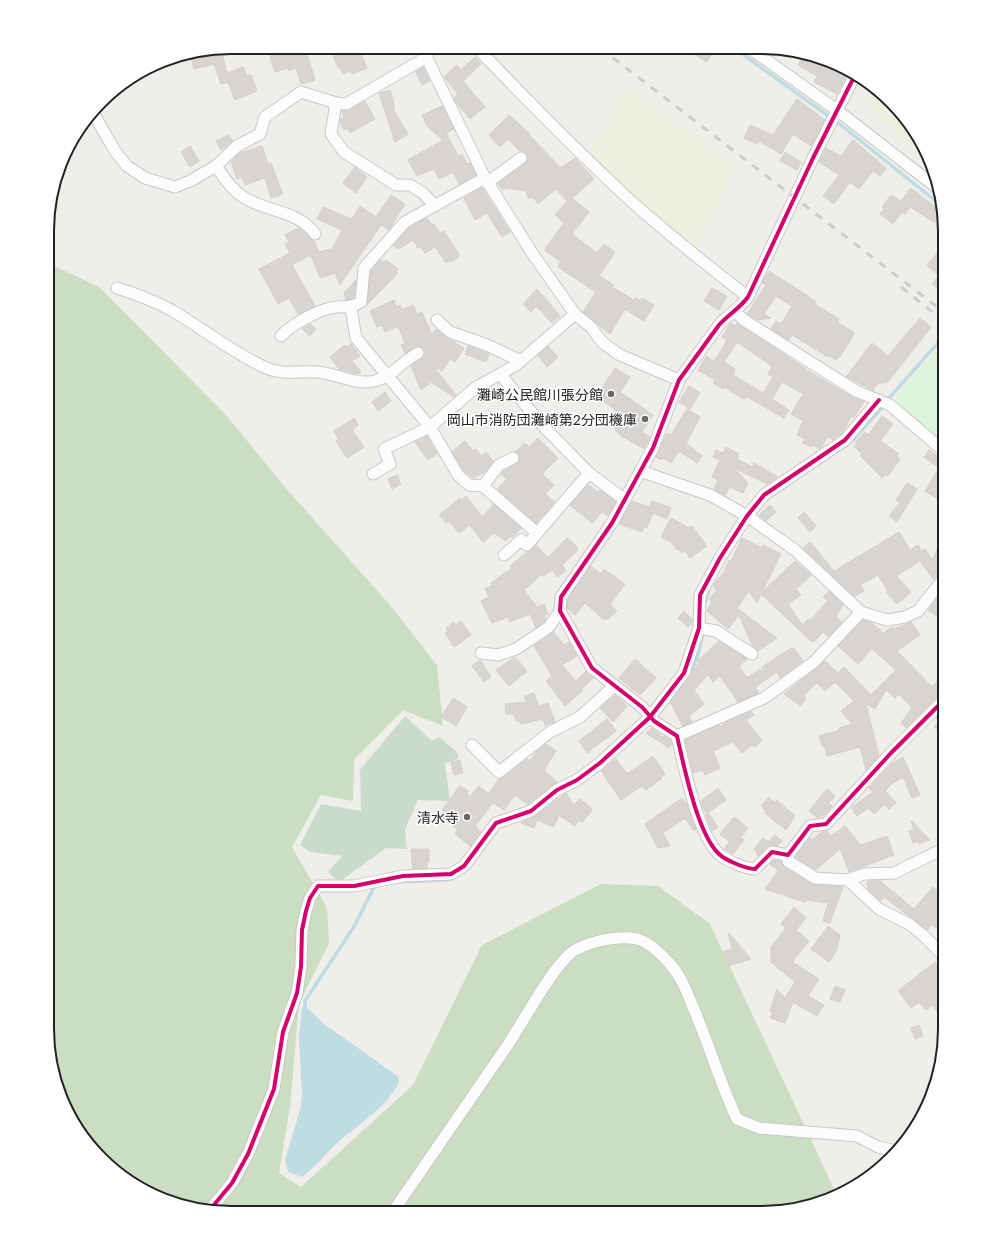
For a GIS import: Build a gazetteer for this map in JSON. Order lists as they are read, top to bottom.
{
  "places": ["灘崎公民館川張分館", "岡山市消防団灘崎第2分団機庫", "清水寺"]
}
